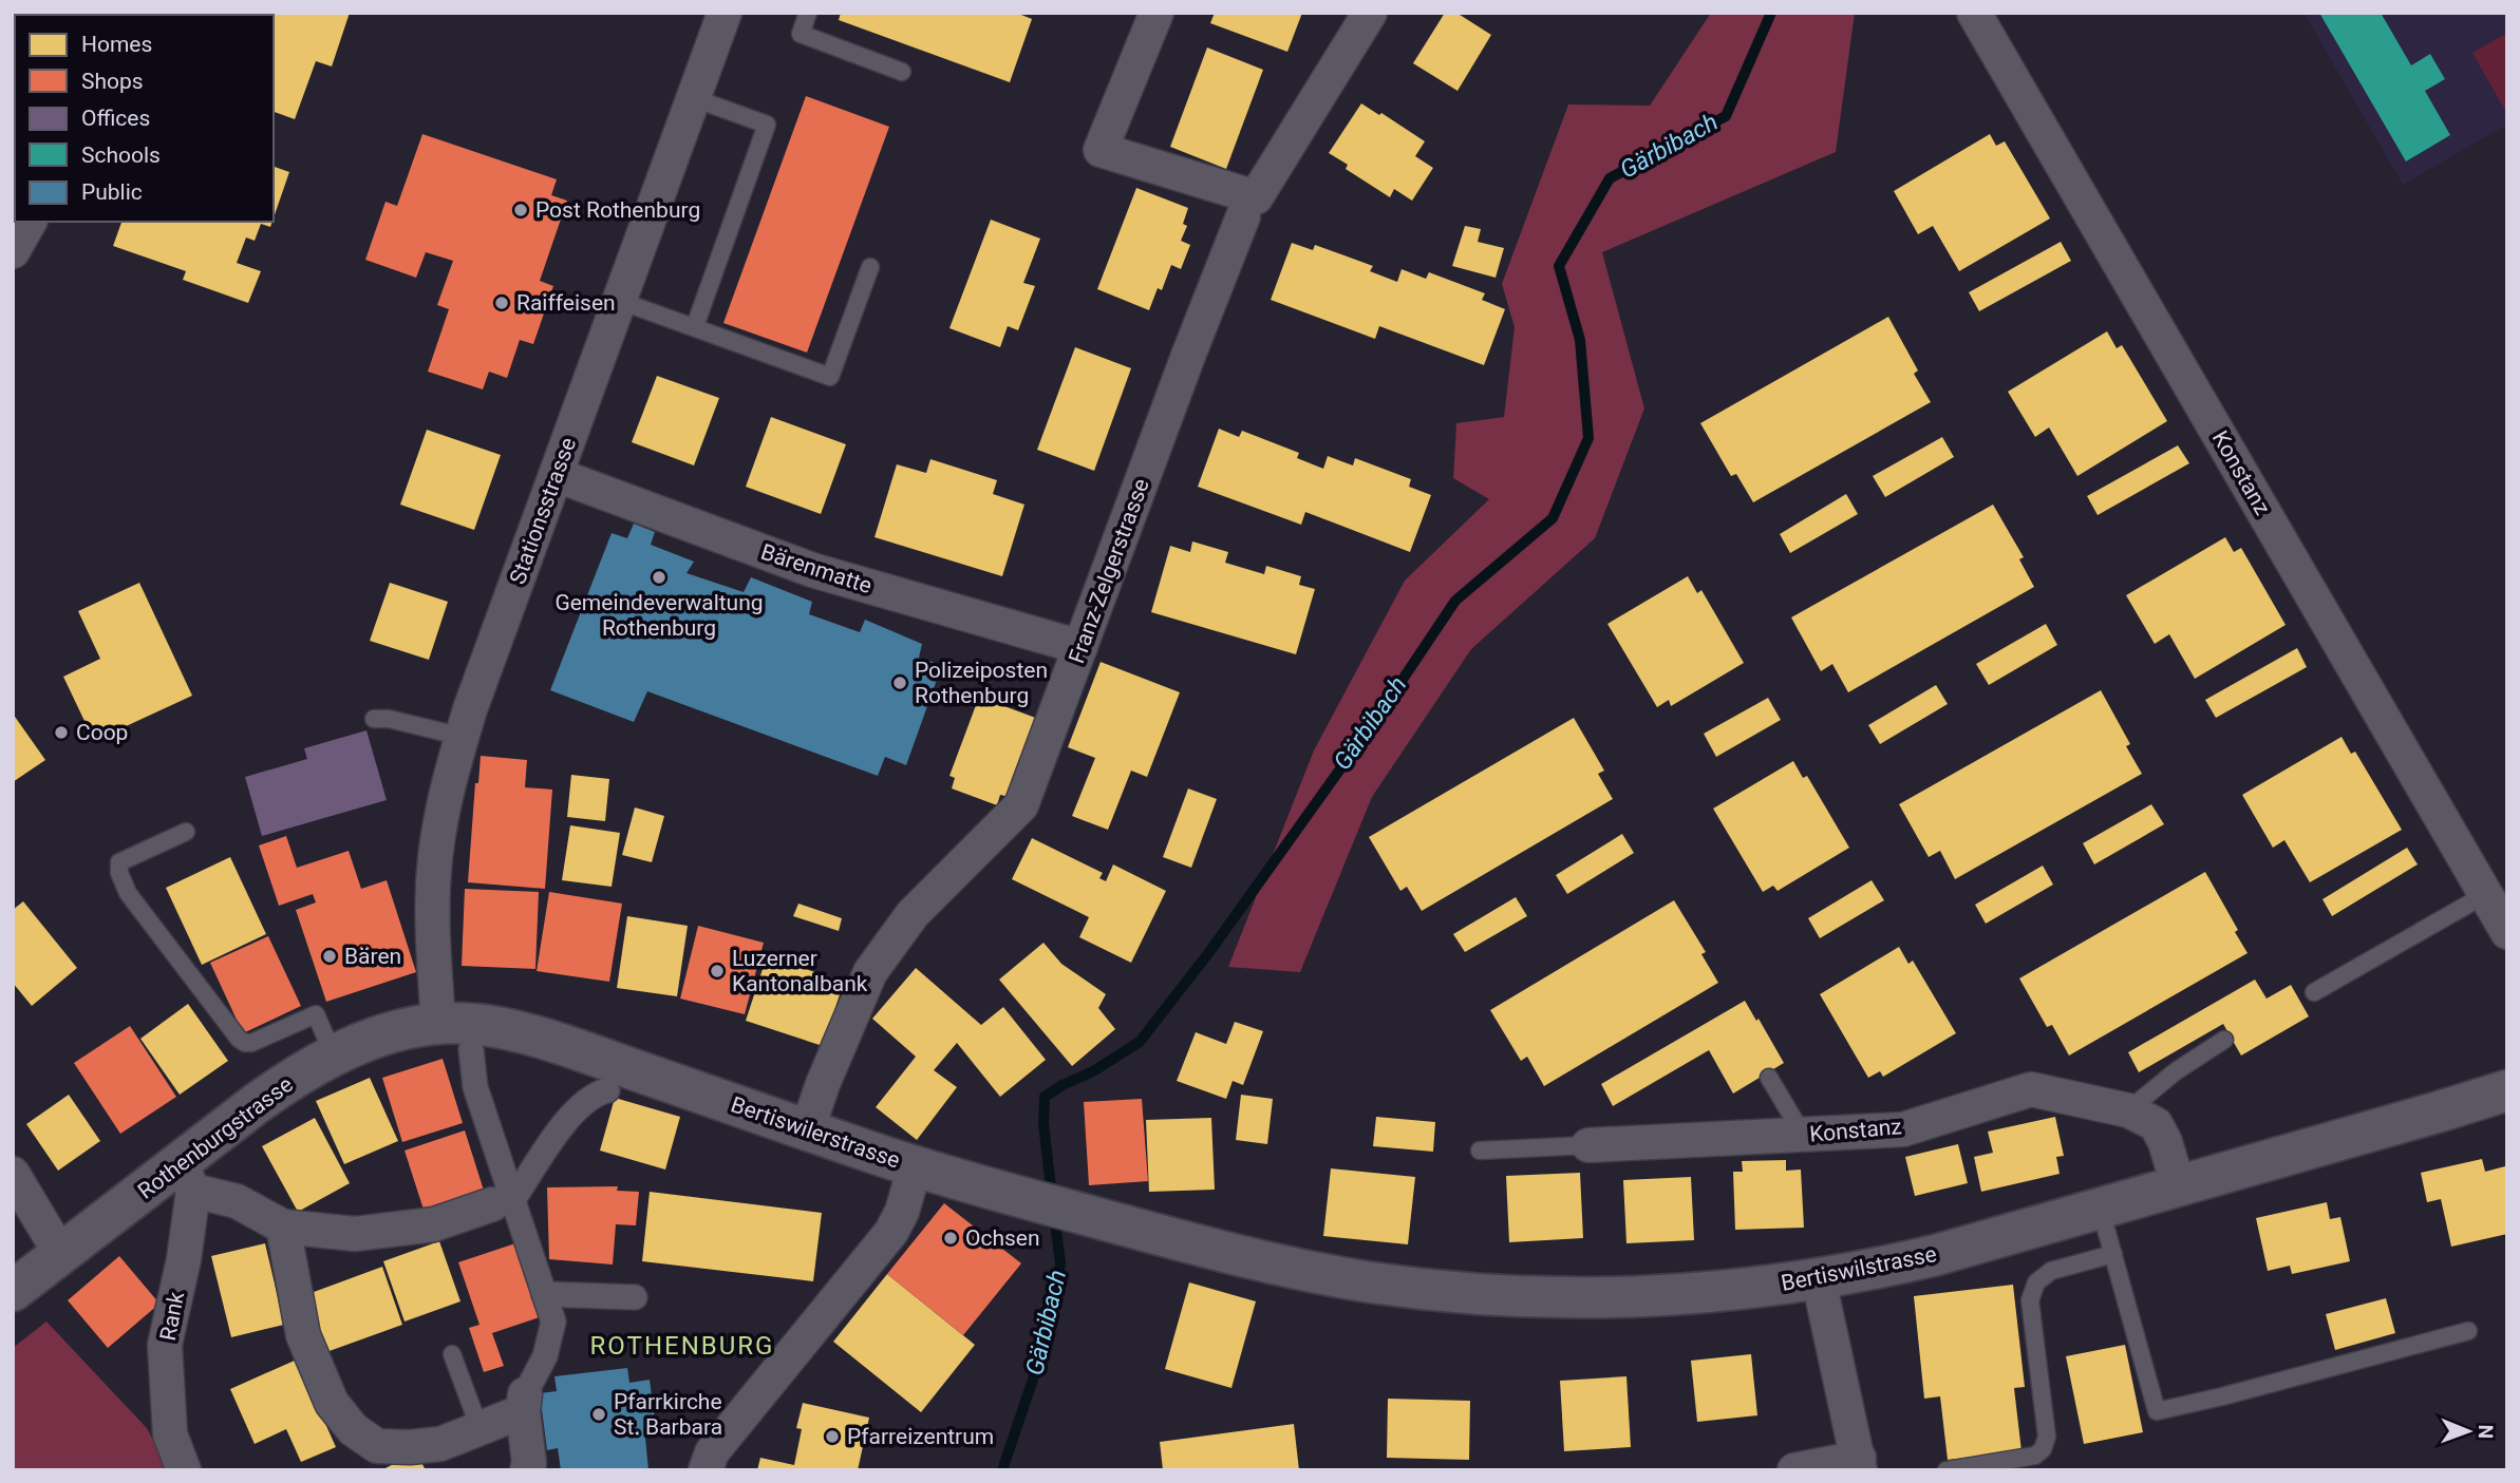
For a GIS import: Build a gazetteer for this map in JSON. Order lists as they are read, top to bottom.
{
  "streets": {
    "main road": ["Bertiswilerstrasse", "Rothenburgstrasse", "Bertiswilstrasse"],
    "street": [
      "Konstanz",
      "Stationsstrasse",
      "Bärenmatte",
      "Franz-Zelgerstrasse",
      "Rank"
    ]
  },
  "crossings": [
    ["Konstanz", "Bertiswilstrasse"],
    ["Stationsstrasse", "Bärenmatte"],
    ["Stationsstrasse", "Bertiswilerstrasse"],
    ["Stationsstrasse", "Rothenburgstrasse"],
    ["Bärenmatte", "Franz-Zelgerstrasse"],
    ["Franz-Zelgerstrasse", "Bertiswilerstrasse"],
    ["Bertiswilerstrasse", "Rothenburgstrasse"],
    ["Bertiswilerstrasse", "Bertiswilstrasse"],
    ["Rothenburgstrasse", "Rank"]
  ],
  "districts": ["ROTHENBURG"],
  "water": ["Gärbibach"],
  "places": [
    "Post Rothenburg",
    "Raiffeisen",
    "Gemeindeverwaltung Rothenburg",
    "Polizeiposten Rothenburg",
    "Coop",
    "Bären",
    "Luzerner Kantonalbank",
    "Ochsen",
    "Pfarrkirche St. Barbara",
    "Pfarreizentrum"
  ],
  "legend": [
    "Homes",
    "Shops",
    "Offices",
    "Schools",
    "Public"
  ],
  "north": "right"
}
